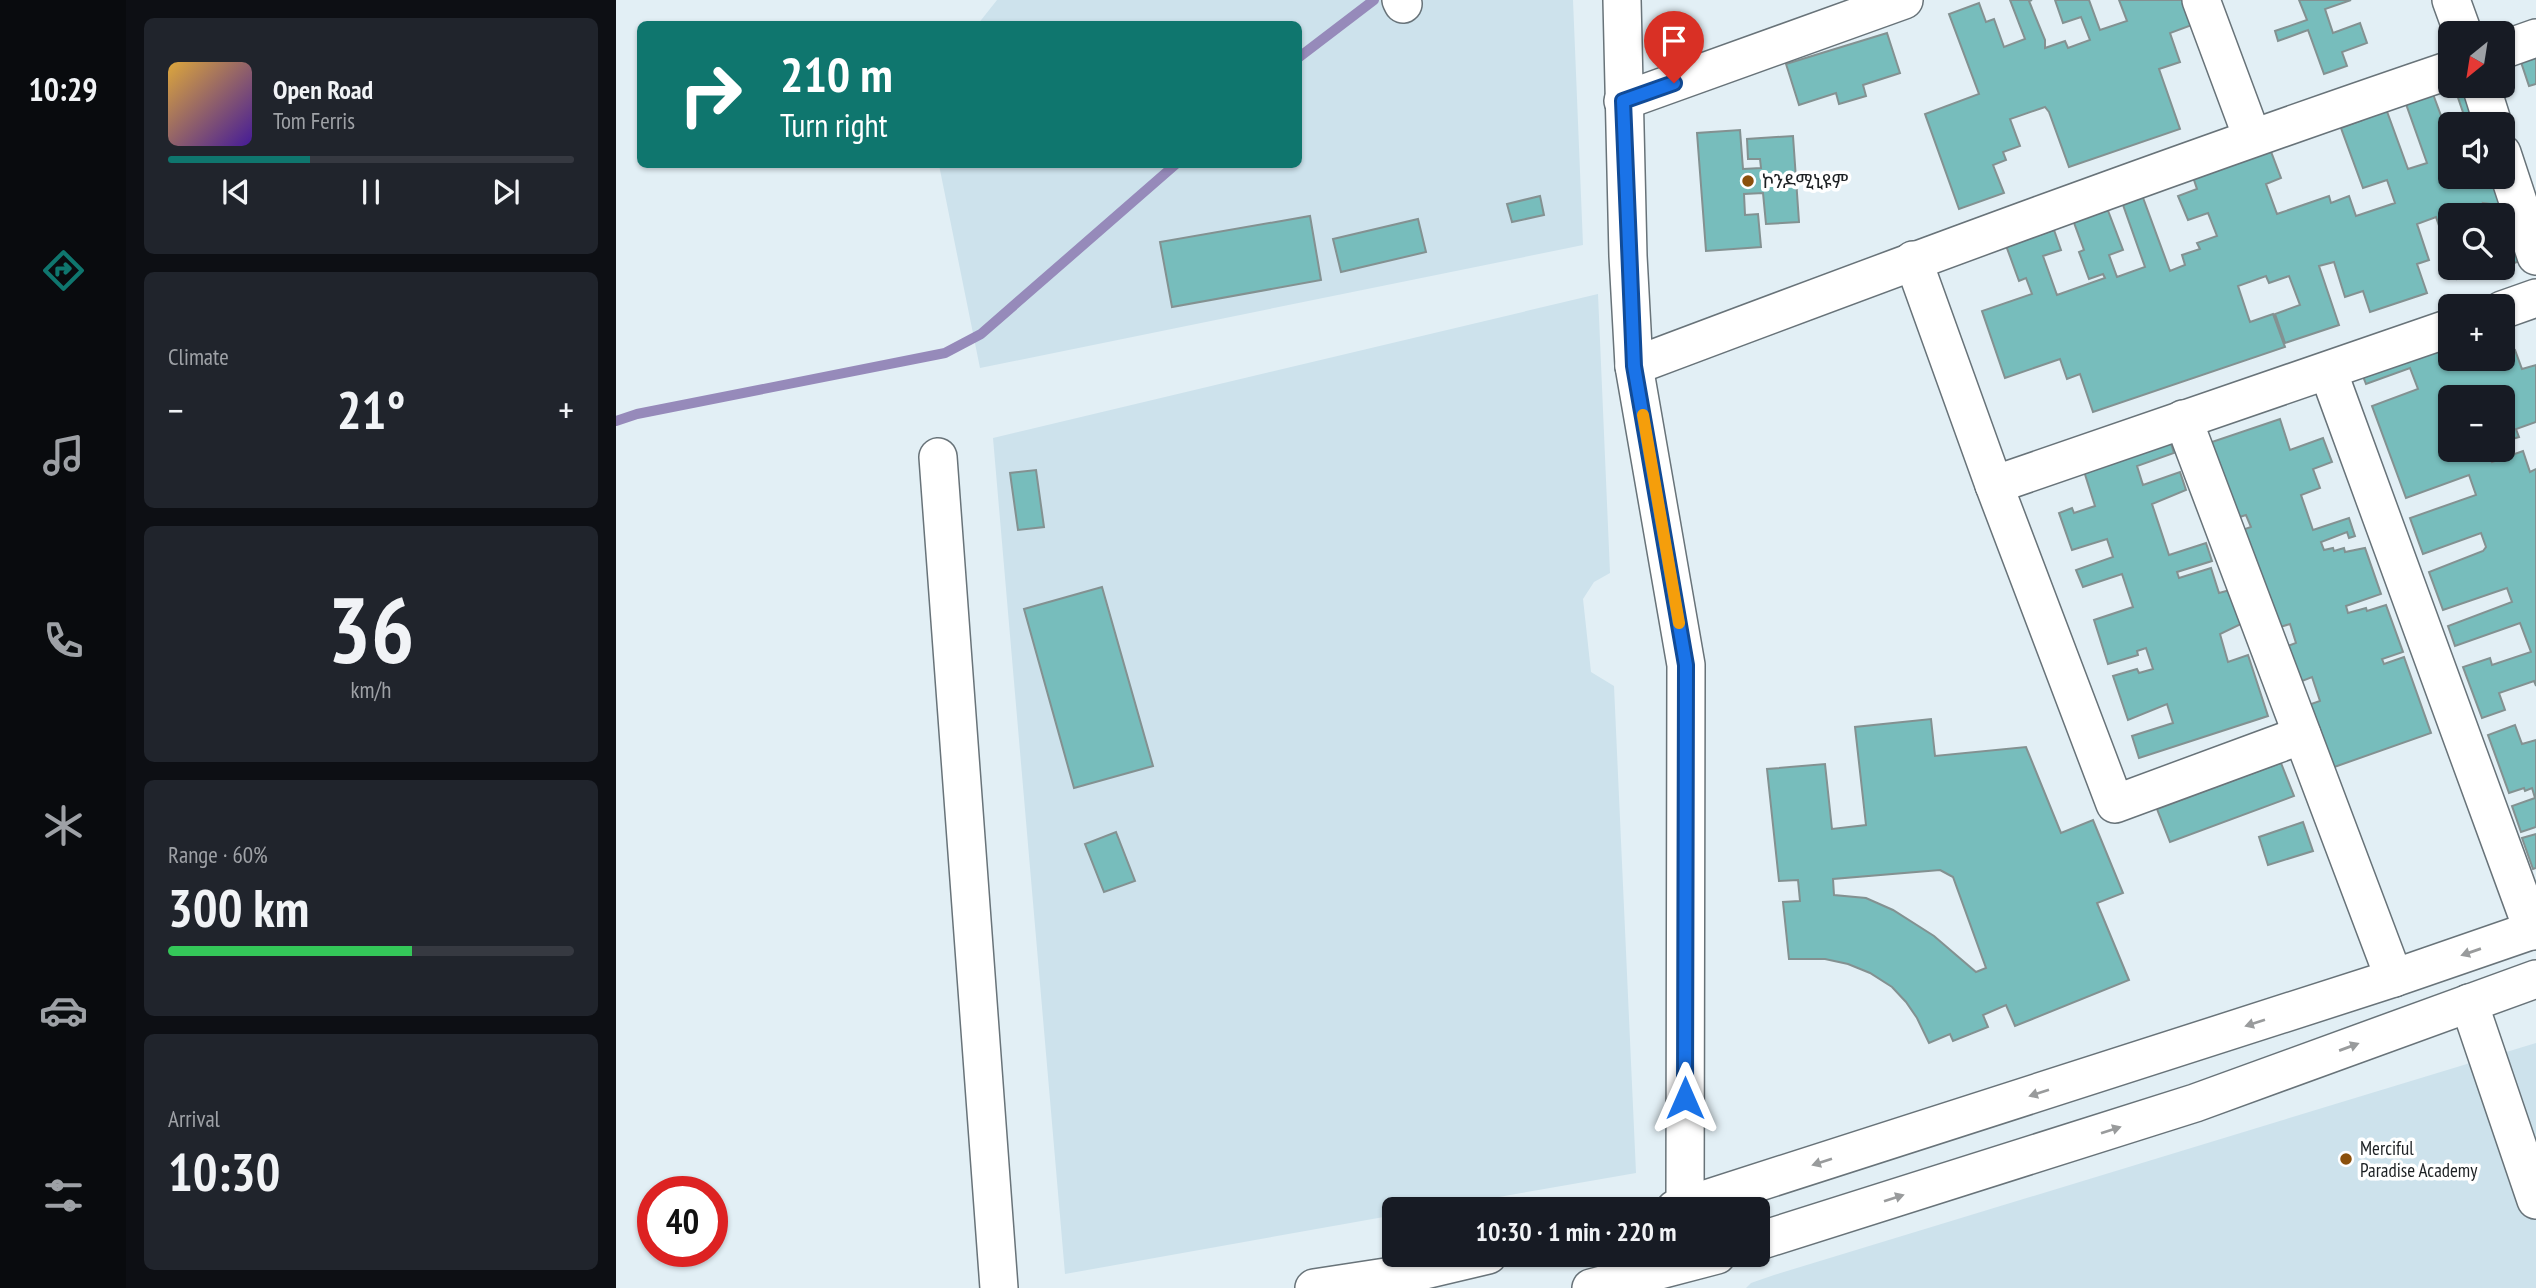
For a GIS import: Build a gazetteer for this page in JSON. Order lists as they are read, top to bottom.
{
  "places": ["ኮንዶሚኒዩም", "Merciful Paradise Academy"],
  "north": "bottom left",
  "page": {
    "tabs": "10:29",
    "map_buttons": ["+", "−"],
    "turn": ["210 m", "Turn right"],
    "song": ["Open Road", "Tom Ferris"],
    "tile": [
      "Climate",
      ["36", "km/h"],
      ["Range · 60%", "300 km"],
      ["Arrival", "10:30"]
    ],
    "heat": ["−", "21°", "+"],
    "limit": "40",
    "trip": "10:30 · 1 min · 220 m"
  }
}
